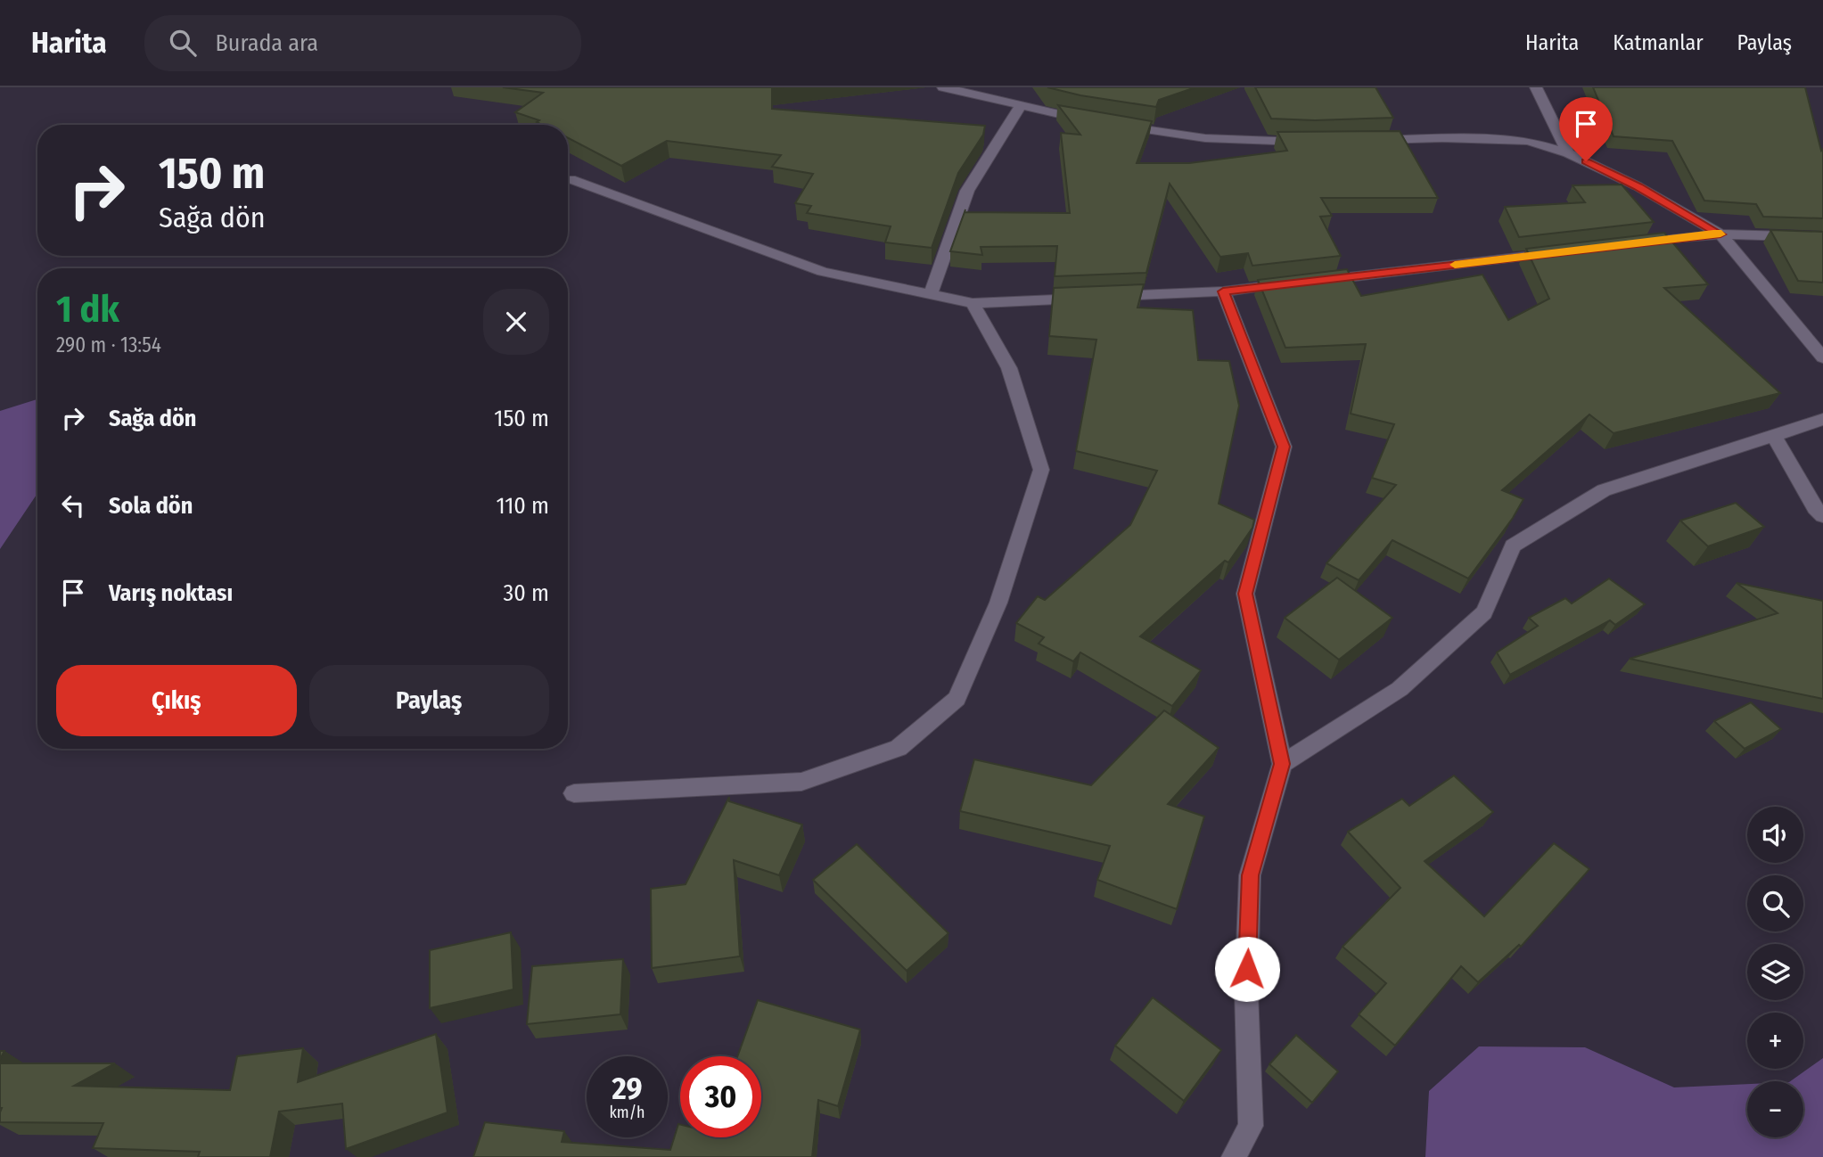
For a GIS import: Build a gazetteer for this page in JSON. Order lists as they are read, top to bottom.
{
  "page": {
    "header": "Harita",
    "search": "Burada ara",
    "nav": ["Harita", "Katmanlar", "Paylaş"],
    "turn": ["150 m", "Sağa dön"],
    "heading": ["1 dk", "290 m · 13:54"],
    "list": [
      {
        "name": "Sağa dön",
        "value": "150 m"
      },
      {
        "name": "Sola dön",
        "value": "110 m"
      },
      {
        "name": "Varış noktası",
        "value": "30 m"
      }
    ],
    "buttons": ["Çıkış", "Paylaş"],
    "map_buttons": ["+", "−"],
    "speed": "29 km/h",
    "limit": "30"
  }
}
